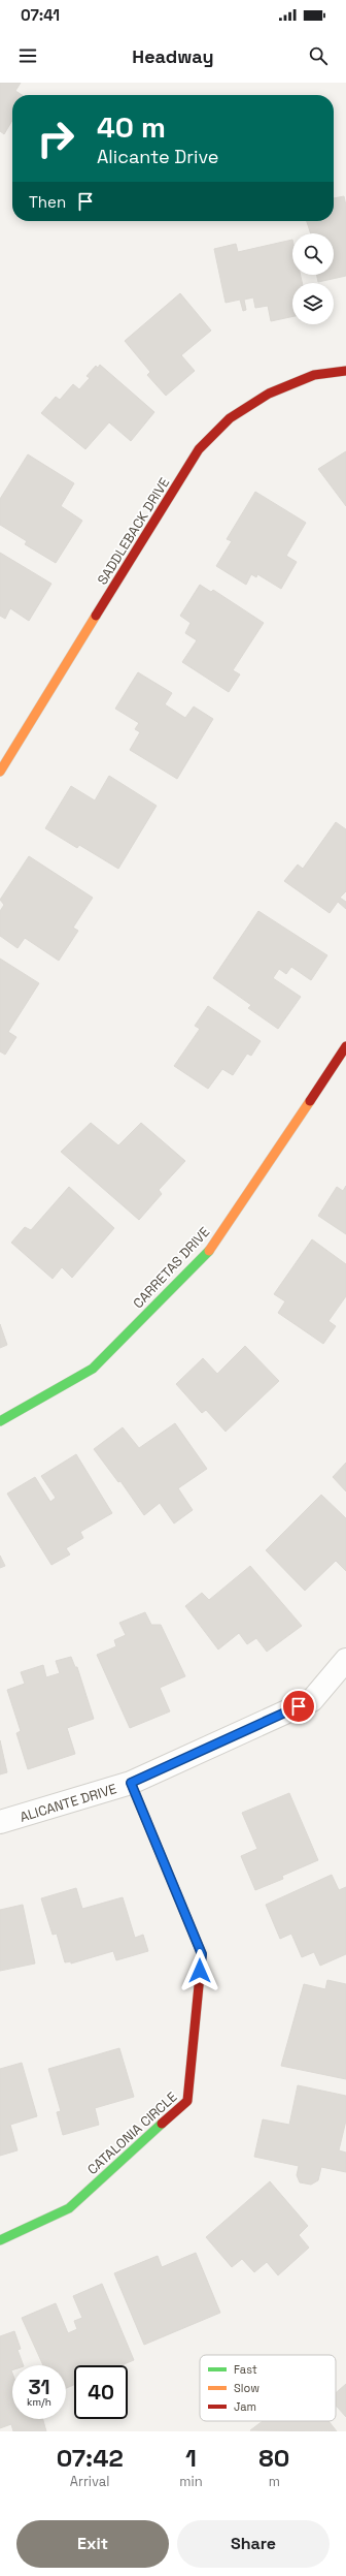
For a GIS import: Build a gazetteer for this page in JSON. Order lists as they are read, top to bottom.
{
  "streets": {
    "street": [
      "SADDLEBACK DRIVE",
      "CARRETAS DRIVE",
      "ALICANTE DRIVE",
      "CATALONIA CIRCLE"
    ]
  },
  "crossings": [
    ["ALICANTE DRIVE", "CATALONIA CIRCLE"]
  ],
  "legend": ["Fast", "Slow", "Jam"],
  "page": {
    "status": "07:41",
    "header": "Headway",
    "turn": ["40 m", "Alicante Drive"],
    "then": "Then",
    "speed": "31 km/h",
    "limit": "40",
    "eta": [
      "07:42",
      "Arrival",
      "1",
      "min",
      "80",
      "m"
    ],
    "buttons": ["Exit", "Share"]
  }
}
